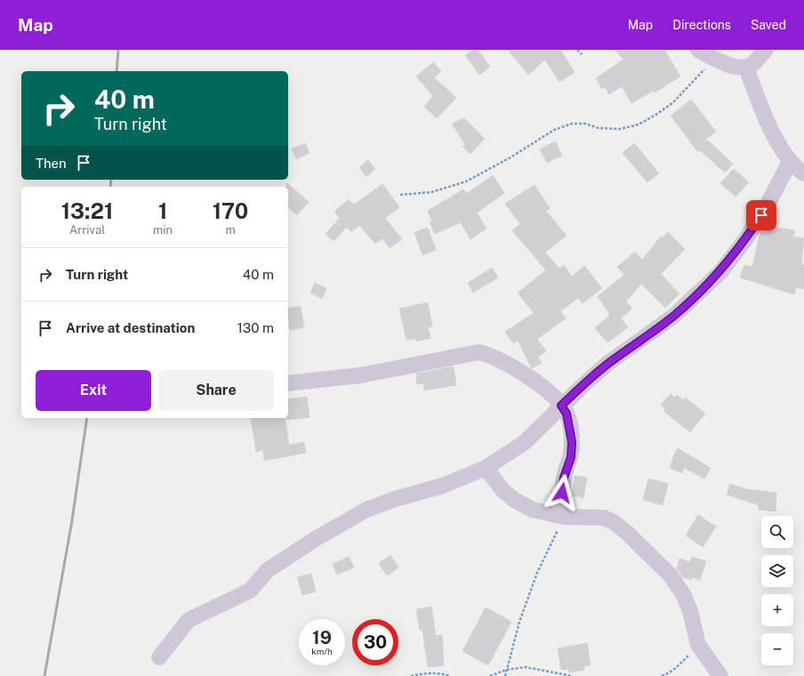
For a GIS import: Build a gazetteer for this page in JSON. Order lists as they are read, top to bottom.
{
  "page": {
    "header": "Map",
    "nav": ["Map", "Directions", "Saved"],
    "turn": ["40 m", "Turn right"],
    "then": "Then",
    "eta": [
      "13:21",
      "Arrival",
      "1",
      "min",
      "170",
      "m"
    ],
    "list": [
      {
        "name": "Turn right",
        "value": "40 m"
      },
      {
        "name": "Arrive at destination",
        "value": "130 m"
      }
    ],
    "buttons": ["Exit", "Share"],
    "map_buttons": ["+", "−"],
    "speed": "19 km/h",
    "limit": "30"
  }
}
